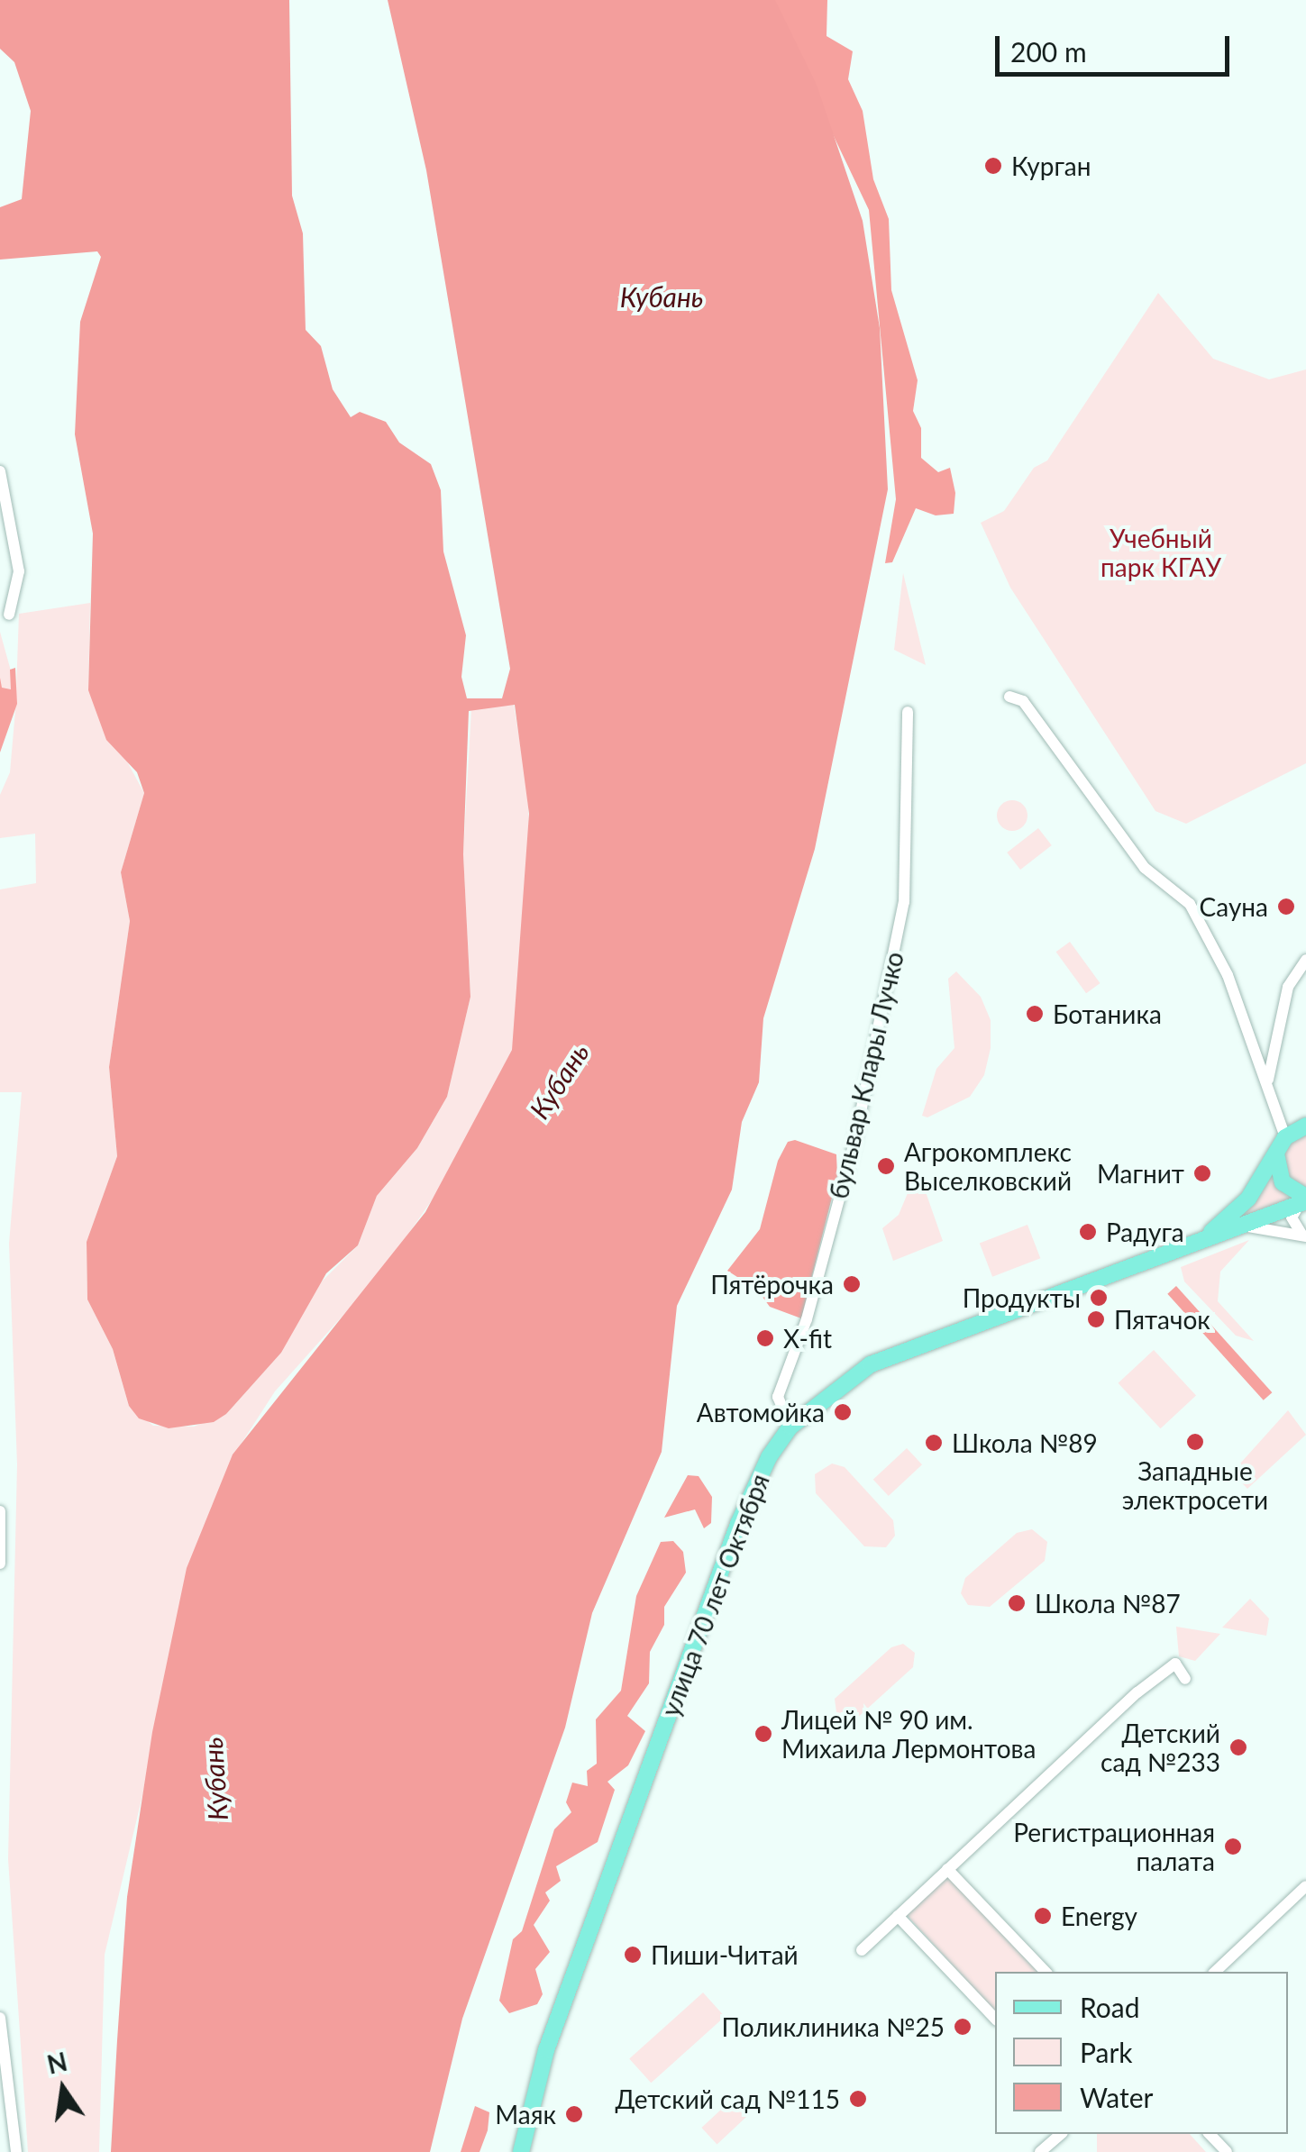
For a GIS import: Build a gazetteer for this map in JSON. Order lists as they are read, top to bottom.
{
  "streets": {
    "main road": ["улица 70 лет Октября"],
    "street": ["бульвар Клары Лучко"]
  },
  "crossings": [
    ["бульвар Клары Лучко", "улица 70 лет Октября"]
  ],
  "water": ["Кубань"],
  "parks": ["Учебный парк КГАУ"],
  "places": [
    "Курган",
    "Сауна",
    "Ботаника",
    "Агрокомплекс Выселковский",
    "Магнит",
    "Радуга",
    "Пятёрочка",
    "Продукты",
    "Пятачок",
    "X-fit",
    "Автомойка",
    "Западные электросети",
    "Школа №89",
    "Школа №87",
    "Лицей № 90 им. Михаила Лермонтова",
    "Детский сад №233",
    "Регистрационная палата",
    "Energy",
    "Пиши-Читай",
    "Поликлиника №25",
    "Детский сад №115",
    "Маяк"
  ],
  "legend": ["Road", "Park", "Water"],
  "scale_bar": "200 m",
  "north": "top"
}
